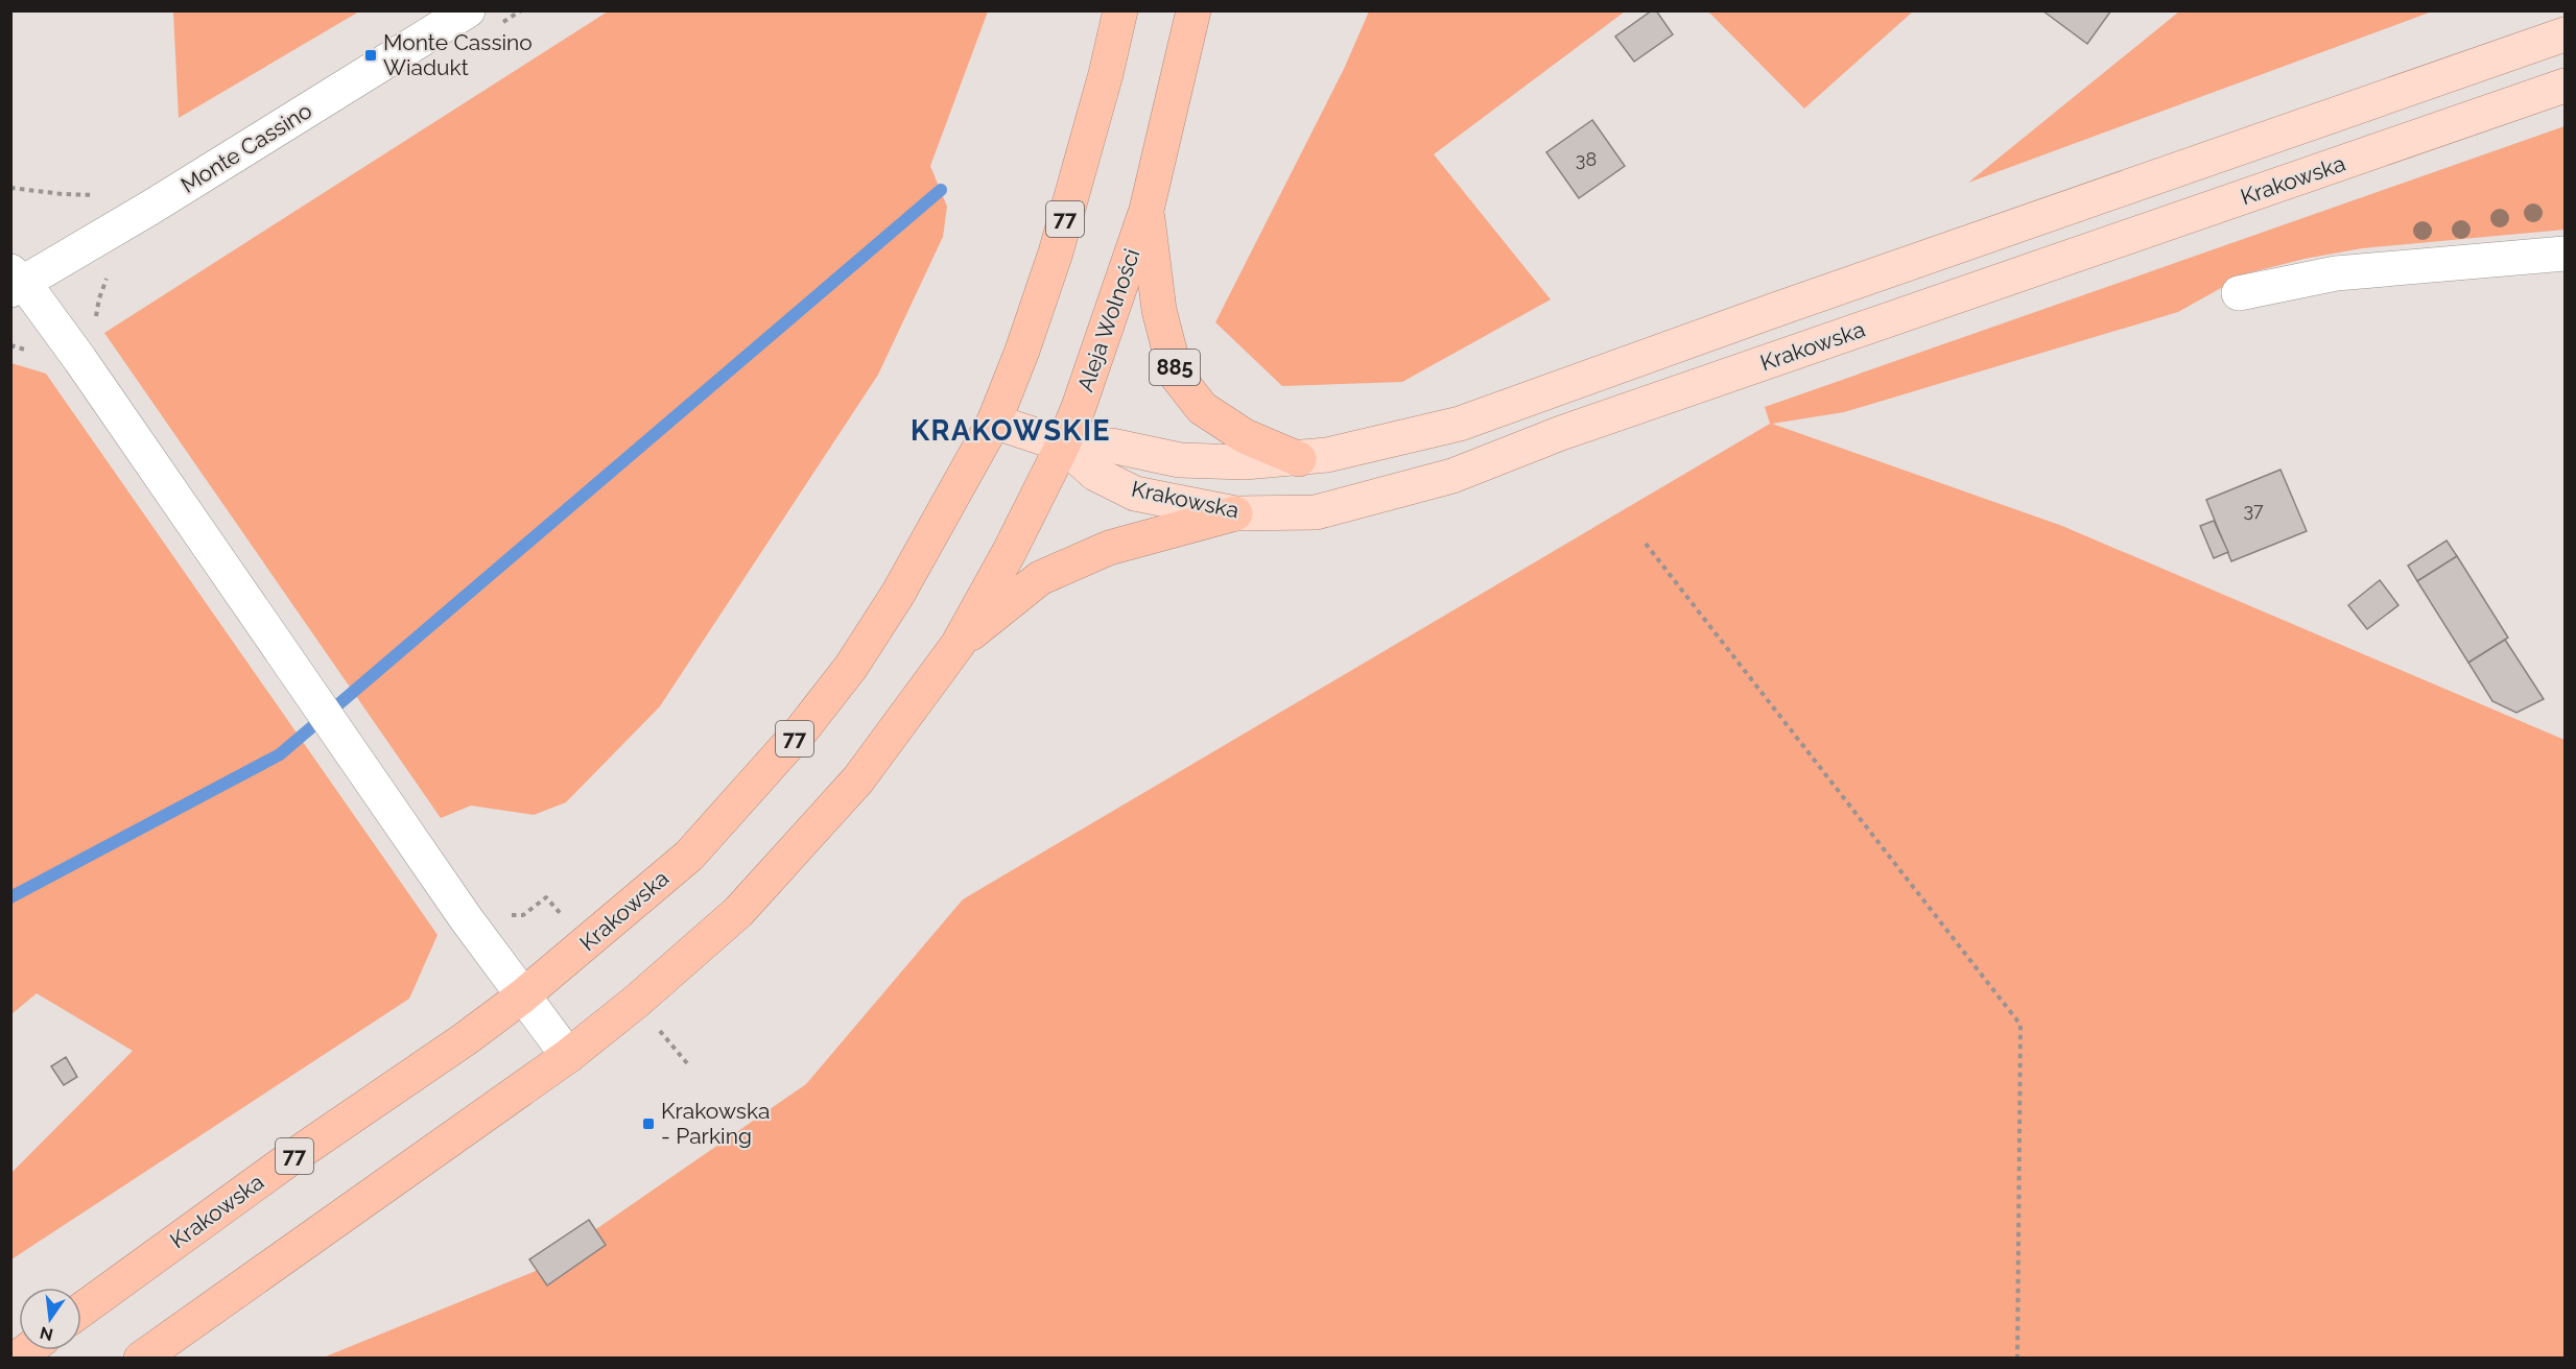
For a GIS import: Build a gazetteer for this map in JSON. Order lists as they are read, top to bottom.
{
  "streets": {
    "highway": [
      "Krakowska",
      "77",
      "Aleja Wolności",
      "885"
    ],
    "street": ["Monte Cassino"]
  },
  "crossings": [
    ["Krakowska", "77"],
    ["Krakowska", "Aleja Wolności"],
    ["Krakowska", "885"],
    ["Aleja Wolności", "885"]
  ],
  "districts": ["KRAKOWSKIE"],
  "places": {
    "transit": ["Monte Cassino Wiadukt", "Krakowska - Parking"]
  },
  "house_numbers": ["38", "37"],
  "north": "bottom"
}
